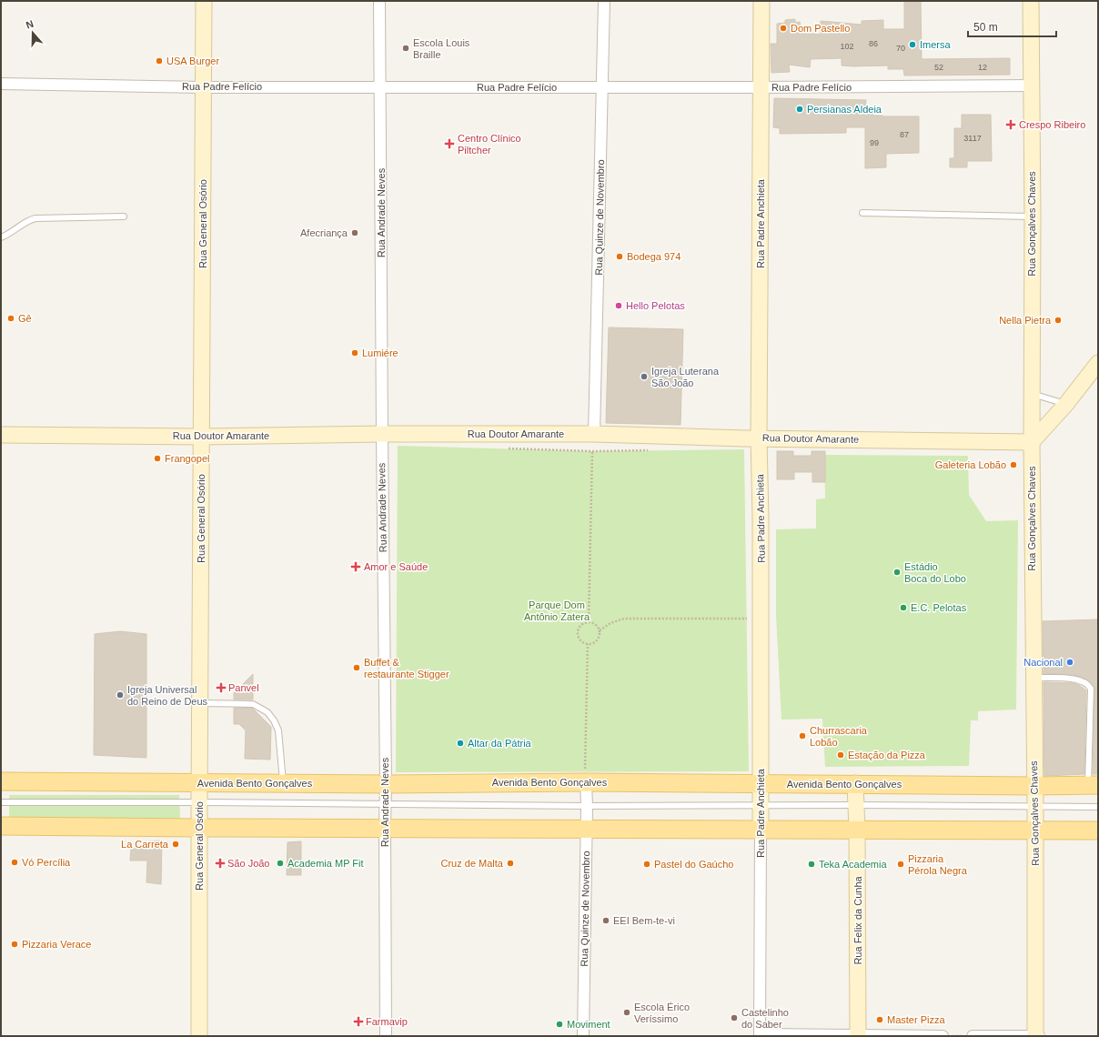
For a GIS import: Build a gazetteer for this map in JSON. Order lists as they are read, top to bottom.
{
  "streets": {
    "main road": ["Avenida Bento Gonçalves"],
    "street": [
      "Rua Padre Felício",
      "Rua Andrade Neves",
      "Rua Quinze de Novembro",
      "Rua General Osório",
      "Rua Padre Anchieta",
      "Rua Gonçalves Chaves",
      "Rua Doutor Amarante",
      "Rua Felix da Cunha"
    ]
  },
  "crossings": [
    ["Rua Padre Felício", "Rua Andrade Neves"],
    ["Rua Padre Felício", "Rua Quinze de Novembro"],
    ["Rua Padre Felício", "Rua General Osório"],
    ["Rua Padre Felício", "Rua Padre Anchieta"],
    ["Rua Padre Felício", "Rua Gonçalves Chaves"],
    ["Rua Andrade Neves", "Rua Doutor Amarante"],
    ["Rua Andrade Neves", "Avenida Bento Gonçalves"],
    ["Rua Quinze de Novembro", "Rua Doutor Amarante"],
    ["Rua Quinze de Novembro", "Avenida Bento Gonçalves"],
    ["Rua General Osório", "Rua Doutor Amarante"],
    ["Rua General Osório", "Avenida Bento Gonçalves"],
    ["Rua Padre Anchieta", "Rua Doutor Amarante"],
    ["Rua Padre Anchieta", "Avenida Bento Gonçalves"],
    ["Rua Gonçalves Chaves", "Rua Doutor Amarante"],
    ["Rua Gonçalves Chaves", "Avenida Bento Gonçalves"],
    ["Avenida Bento Gonçalves", "Rua Felix da Cunha"]
  ],
  "parks": ["Parque Dom Antônio Zatera"],
  "places": {
    "other": [
      "Dom Pastello",
      "Imersa",
      "Escola Louis Braille",
      "USA Burger",
      "Persianas Aldeia",
      "Afecriança",
      "Bodega 974",
      "Hello Pelotas",
      "Gê",
      "Nella Pietra",
      "Lumiére",
      "Igreja Luterana São João",
      "Frangopel",
      "Galeteria Lobão",
      "Estádio Boca do Lobo",
      "E.C. Pelotas",
      "Nacional",
      "Buffet & restaurante Stigger",
      "Igreja Universal do Reino de Deus",
      "Churrascaria Lobão",
      "Altar da Pátria",
      "Estação da Pizza",
      "La Carreta",
      "Vó Percília",
      "Academia MP Fit",
      "Cruz de Malta",
      "Pastel do Gaúcho",
      "Teka Academia",
      "Pizzaria Pérola Negra",
      "EEI Bem-te-vi",
      "Pizzaria Verace",
      "Escola Érico Veríssimo",
      "Castelinho do Saber",
      "Master Pizza",
      "Moviment"
    ],
    "health": [
      "Crespo Ribeiro",
      "Centro Clínico Piltcher",
      "Amor e Saúde",
      "Panvel",
      "São João",
      "Farmavip"
    ]
  },
  "house_numbers": [
    "86",
    "102",
    "70",
    "52",
    "12",
    "87",
    "3117",
    "99"
  ],
  "scale_bar": "50 m",
  "north": "top"
}
